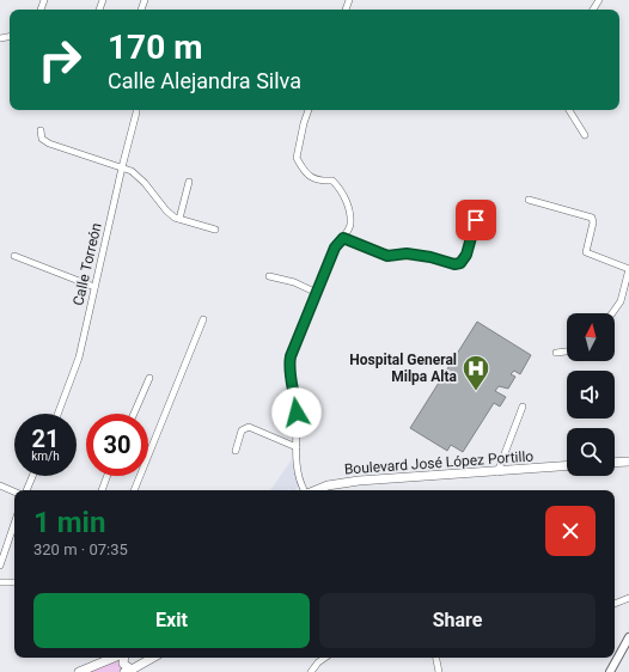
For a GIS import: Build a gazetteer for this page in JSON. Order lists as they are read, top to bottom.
{
  "streets": {
    "main road": ["Boulevard José López Portillo"],
    "street": ["Calle Torreón"]
  },
  "places": {
    "hospital": ["Hospital General Milpa Alta"]
  },
  "north": "top",
  "page": {
    "turn": ["170 m", "Calle Alejandra Silva"],
    "speed": "21 km/h",
    "limit": "30",
    "heading": ["1 min", "320 m · 07:35"],
    "buttons": ["Exit", "Share"]
  }
}
